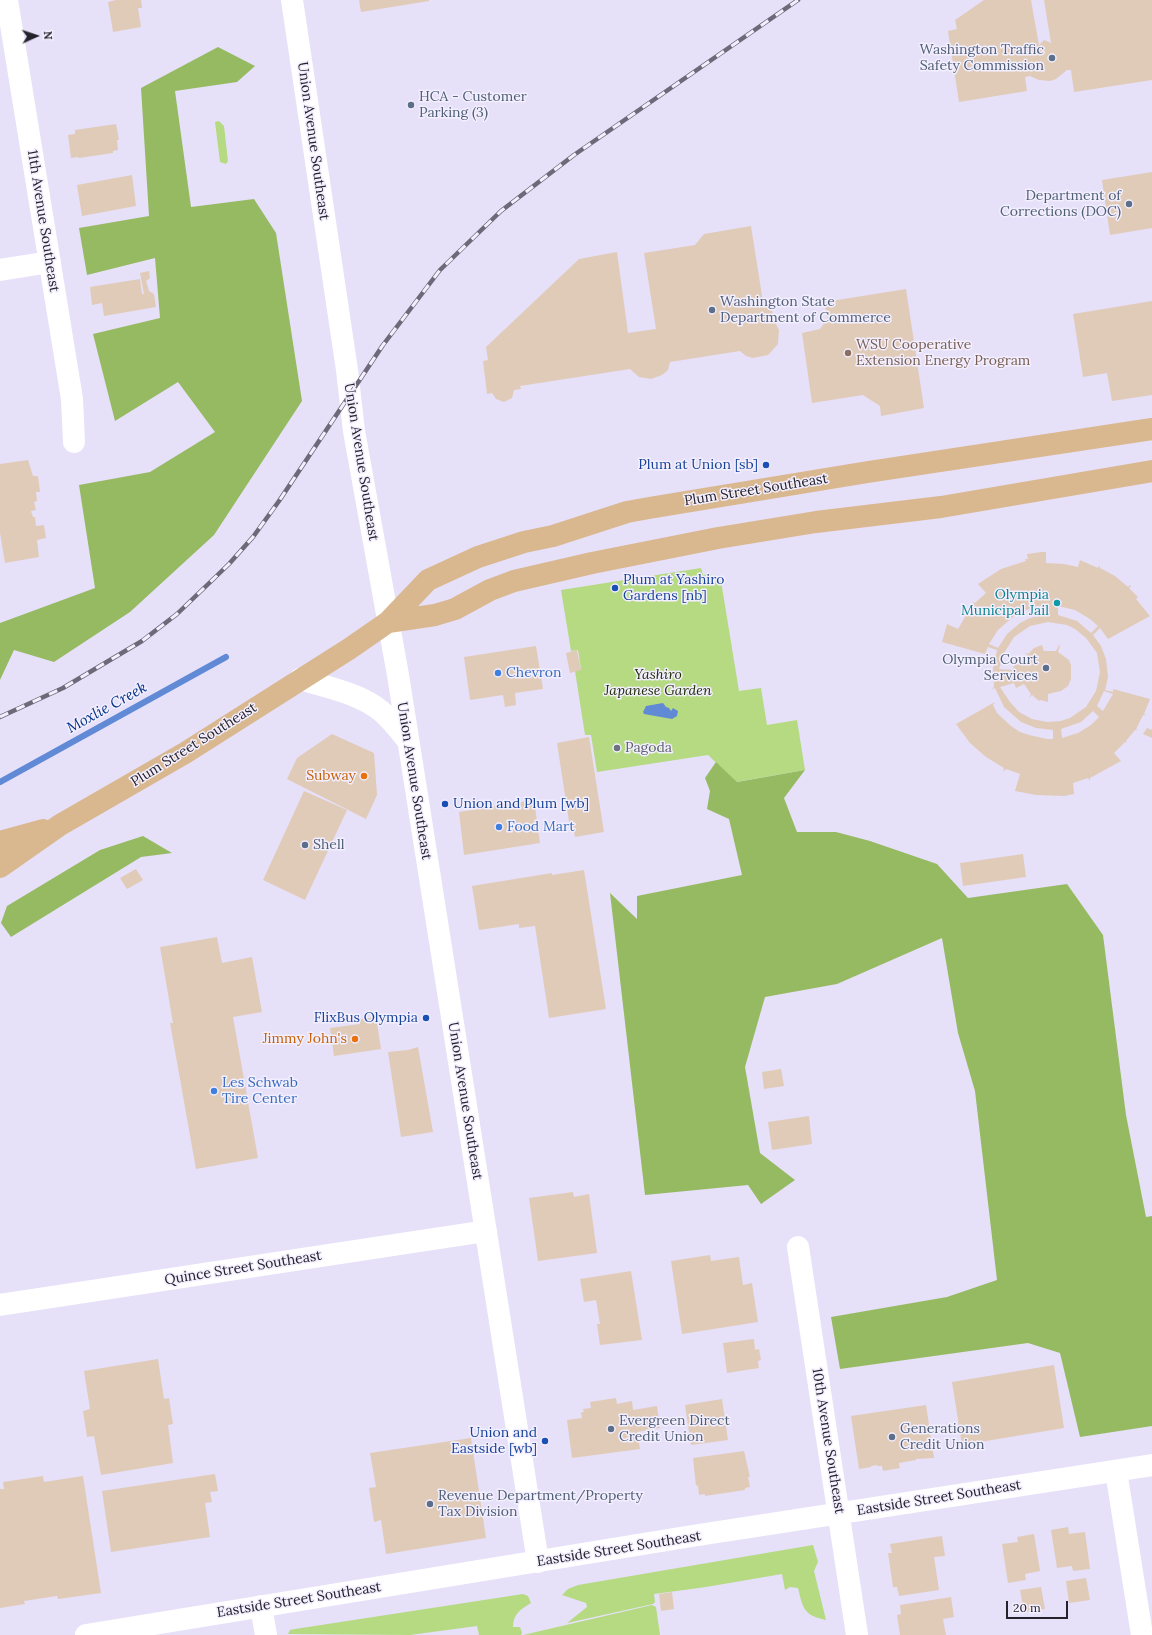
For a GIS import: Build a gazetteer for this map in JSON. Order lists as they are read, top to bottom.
{
  "streets": {
    "main road": ["Plum Street Southeast"],
    "street": [
      "Union Avenue Southeast",
      "11th Avenue Southeast",
      "Quince Street Southeast",
      "10th Avenue Southeast",
      "Eastside Street Southeast"
    ]
  },
  "crossings": [
    ["Union Avenue Southeast", "Plum Street Southeast"],
    ["Union Avenue Southeast", "Quince Street Southeast"],
    ["Union Avenue Southeast", "Eastside Street Southeast"],
    ["10th Avenue Southeast", "Eastside Street Southeast"]
  ],
  "water": ["Moxlie Creek"],
  "parks": ["Yashiro Japanese Garden"],
  "places": [
    "Washington Traffic Safety Commission",
    "HCA - Customer Parking (3)",
    "Department of Corrections (DOC)",
    "Washington State Department of Commerce",
    "WSU Cooperative Extension Energy Program",
    "Plum at Union [sb]",
    "Plum at Yashiro Gardens [nb]",
    "Olympia Municipal Jail",
    "Olympia Court Services",
    "Chevron",
    "Pagoda",
    "Subway",
    "Union and Plum [wb]",
    "Food Mart",
    "Shell",
    "FlixBus Olympia",
    "Jimmy John's",
    "Les Schwab Tire Center",
    "Evergreen Direct Credit Union",
    "Generations Credit Union",
    "Union and Eastside [wb]",
    "Revenue Department/Property Tax Division"
  ],
  "scale_bar": "20 m",
  "north": "right"
}
